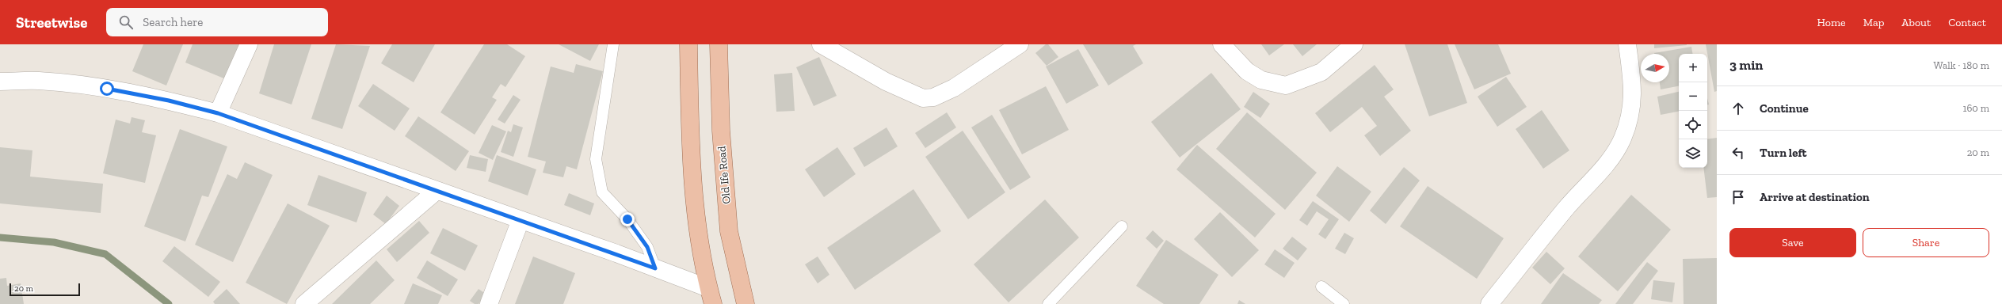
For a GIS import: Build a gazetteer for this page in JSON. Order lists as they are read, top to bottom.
{
  "streets": {
    "main road": ["Old Ife Road"]
  },
  "scale_bar": "20 m",
  "north": "right",
  "page": {
    "header": "Streetwise",
    "search": "Search here",
    "nav": [
      "Home",
      "Map",
      "About",
      "Contact"
    ],
    "heading": ["3 min", "Walk · 180 m"],
    "map_buttons": ["+", "−"],
    "list": [
      ["Continue", "160 m"],
      ["Turn left", "20 m"],
      "Arrive at destination"
    ],
    "buttons": ["Save", "Share"],
    "scale": "20 m"
  }
}
